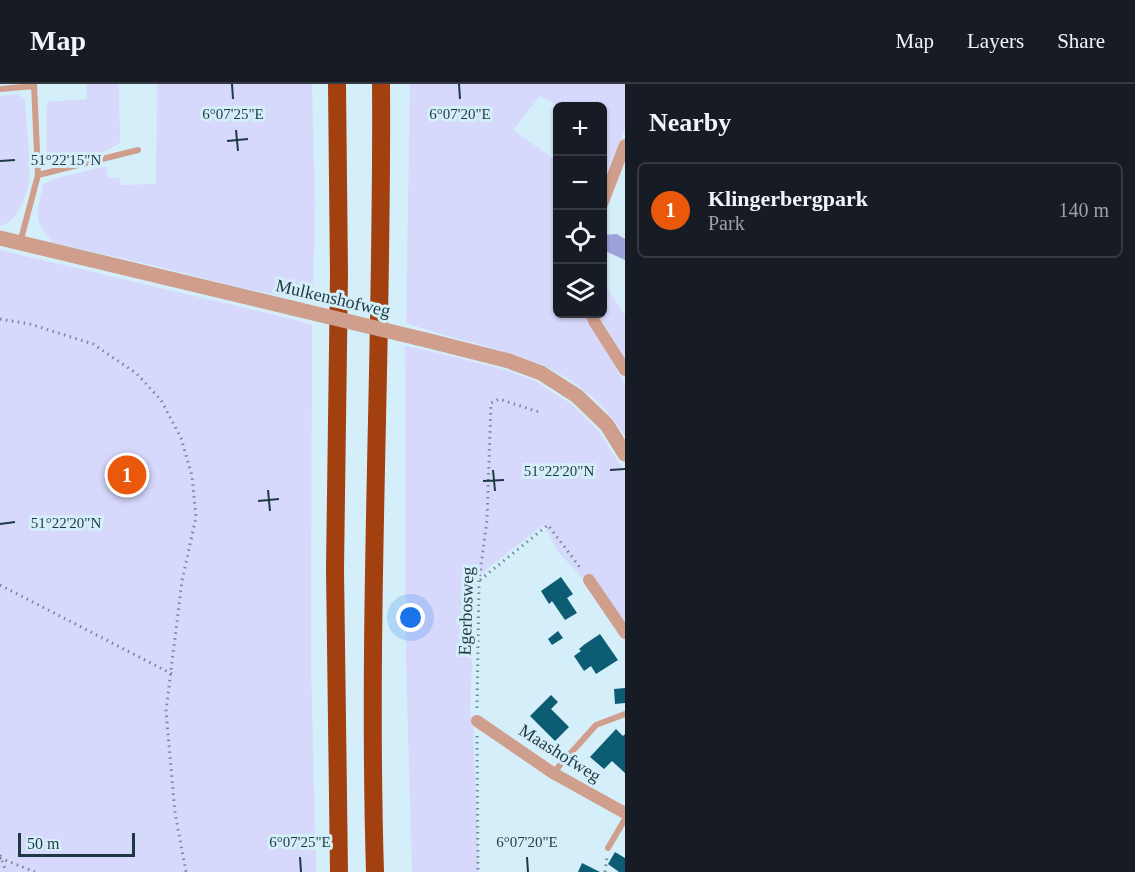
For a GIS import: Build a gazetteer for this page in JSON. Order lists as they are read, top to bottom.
{
  "streets": {
    "street": ["Mulkenshofweg", "Maashofweg"],
    "path": ["Egerbosweg"]
  },
  "crossings": [
    ["Egerbosweg", "Maashofweg"]
  ],
  "scale_bar": "50 m",
  "page": {
    "header": "Map",
    "nav": ["Map", "Layers", "Share"],
    "heading": "Nearby",
    "map_buttons": ["+", "−"],
    "list": [
      {
        "mark": "1",
        "name": "Klingerbergpark",
        "note": "Park",
        "value": "140 m"
      }
    ],
    "pins": "1",
    "scale": "50 m"
  },
  "coordinates": [
    "6°07'25\"E",
    "6°07'20\"E",
    "51°22'15\"N",
    "51°22'20\"N"
  ]
}
